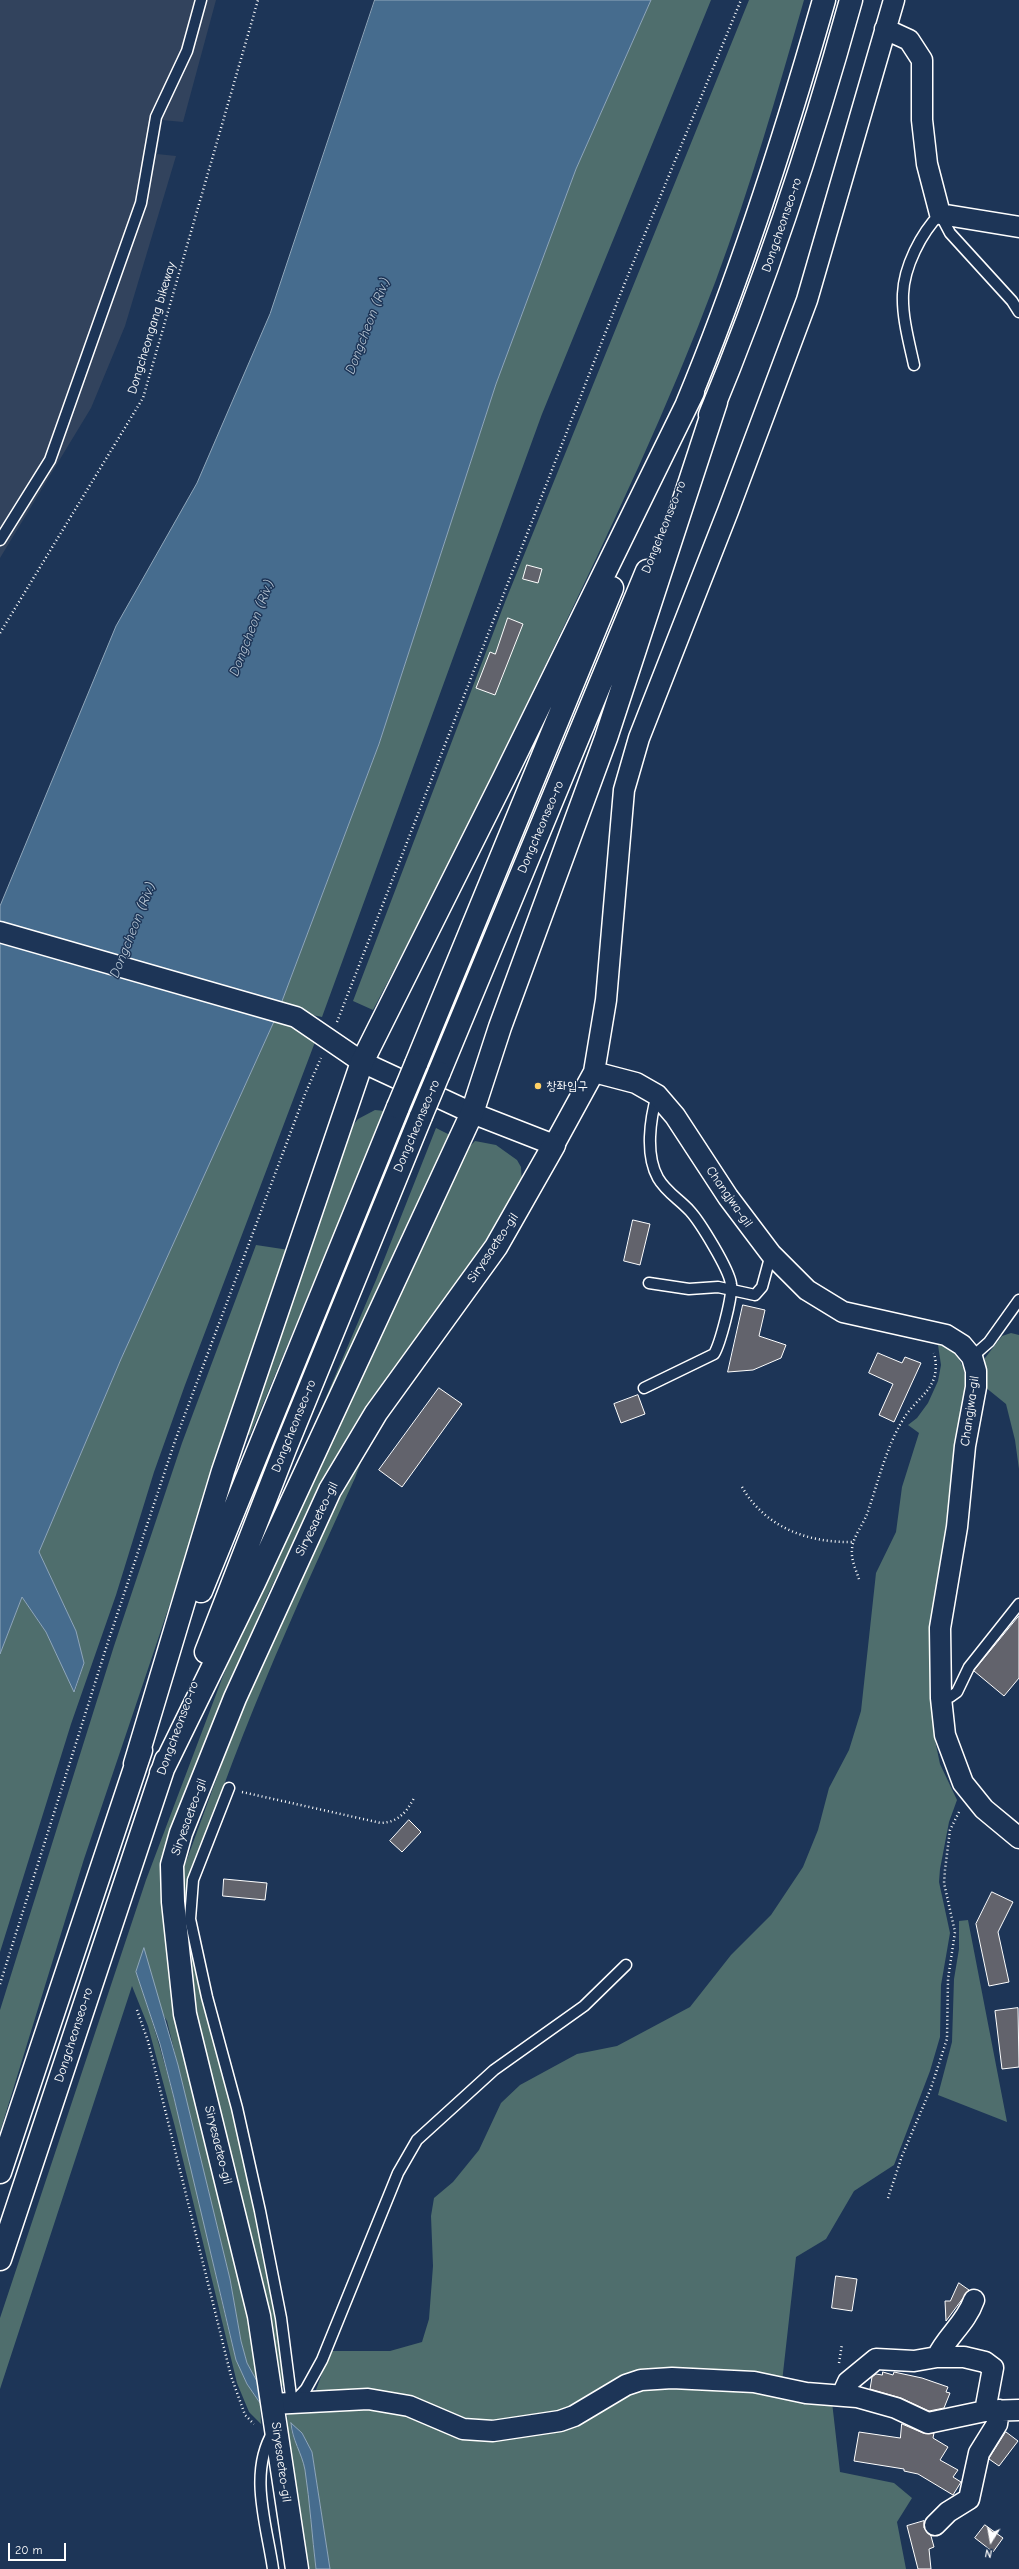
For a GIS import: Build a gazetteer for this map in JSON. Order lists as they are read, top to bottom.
{
  "streets": {
    "main road": ["Dongcheonseo-ro", "Siryesaeteo-gil"],
    "street": ["Changjwa-gil"],
    "path": ["Dongcheongang bikeway"]
  },
  "water": ["Dongcheon (Riv.)"],
  "places": ["창좌입구"],
  "scale_bar": "20 m",
  "north": "bottom"
}
